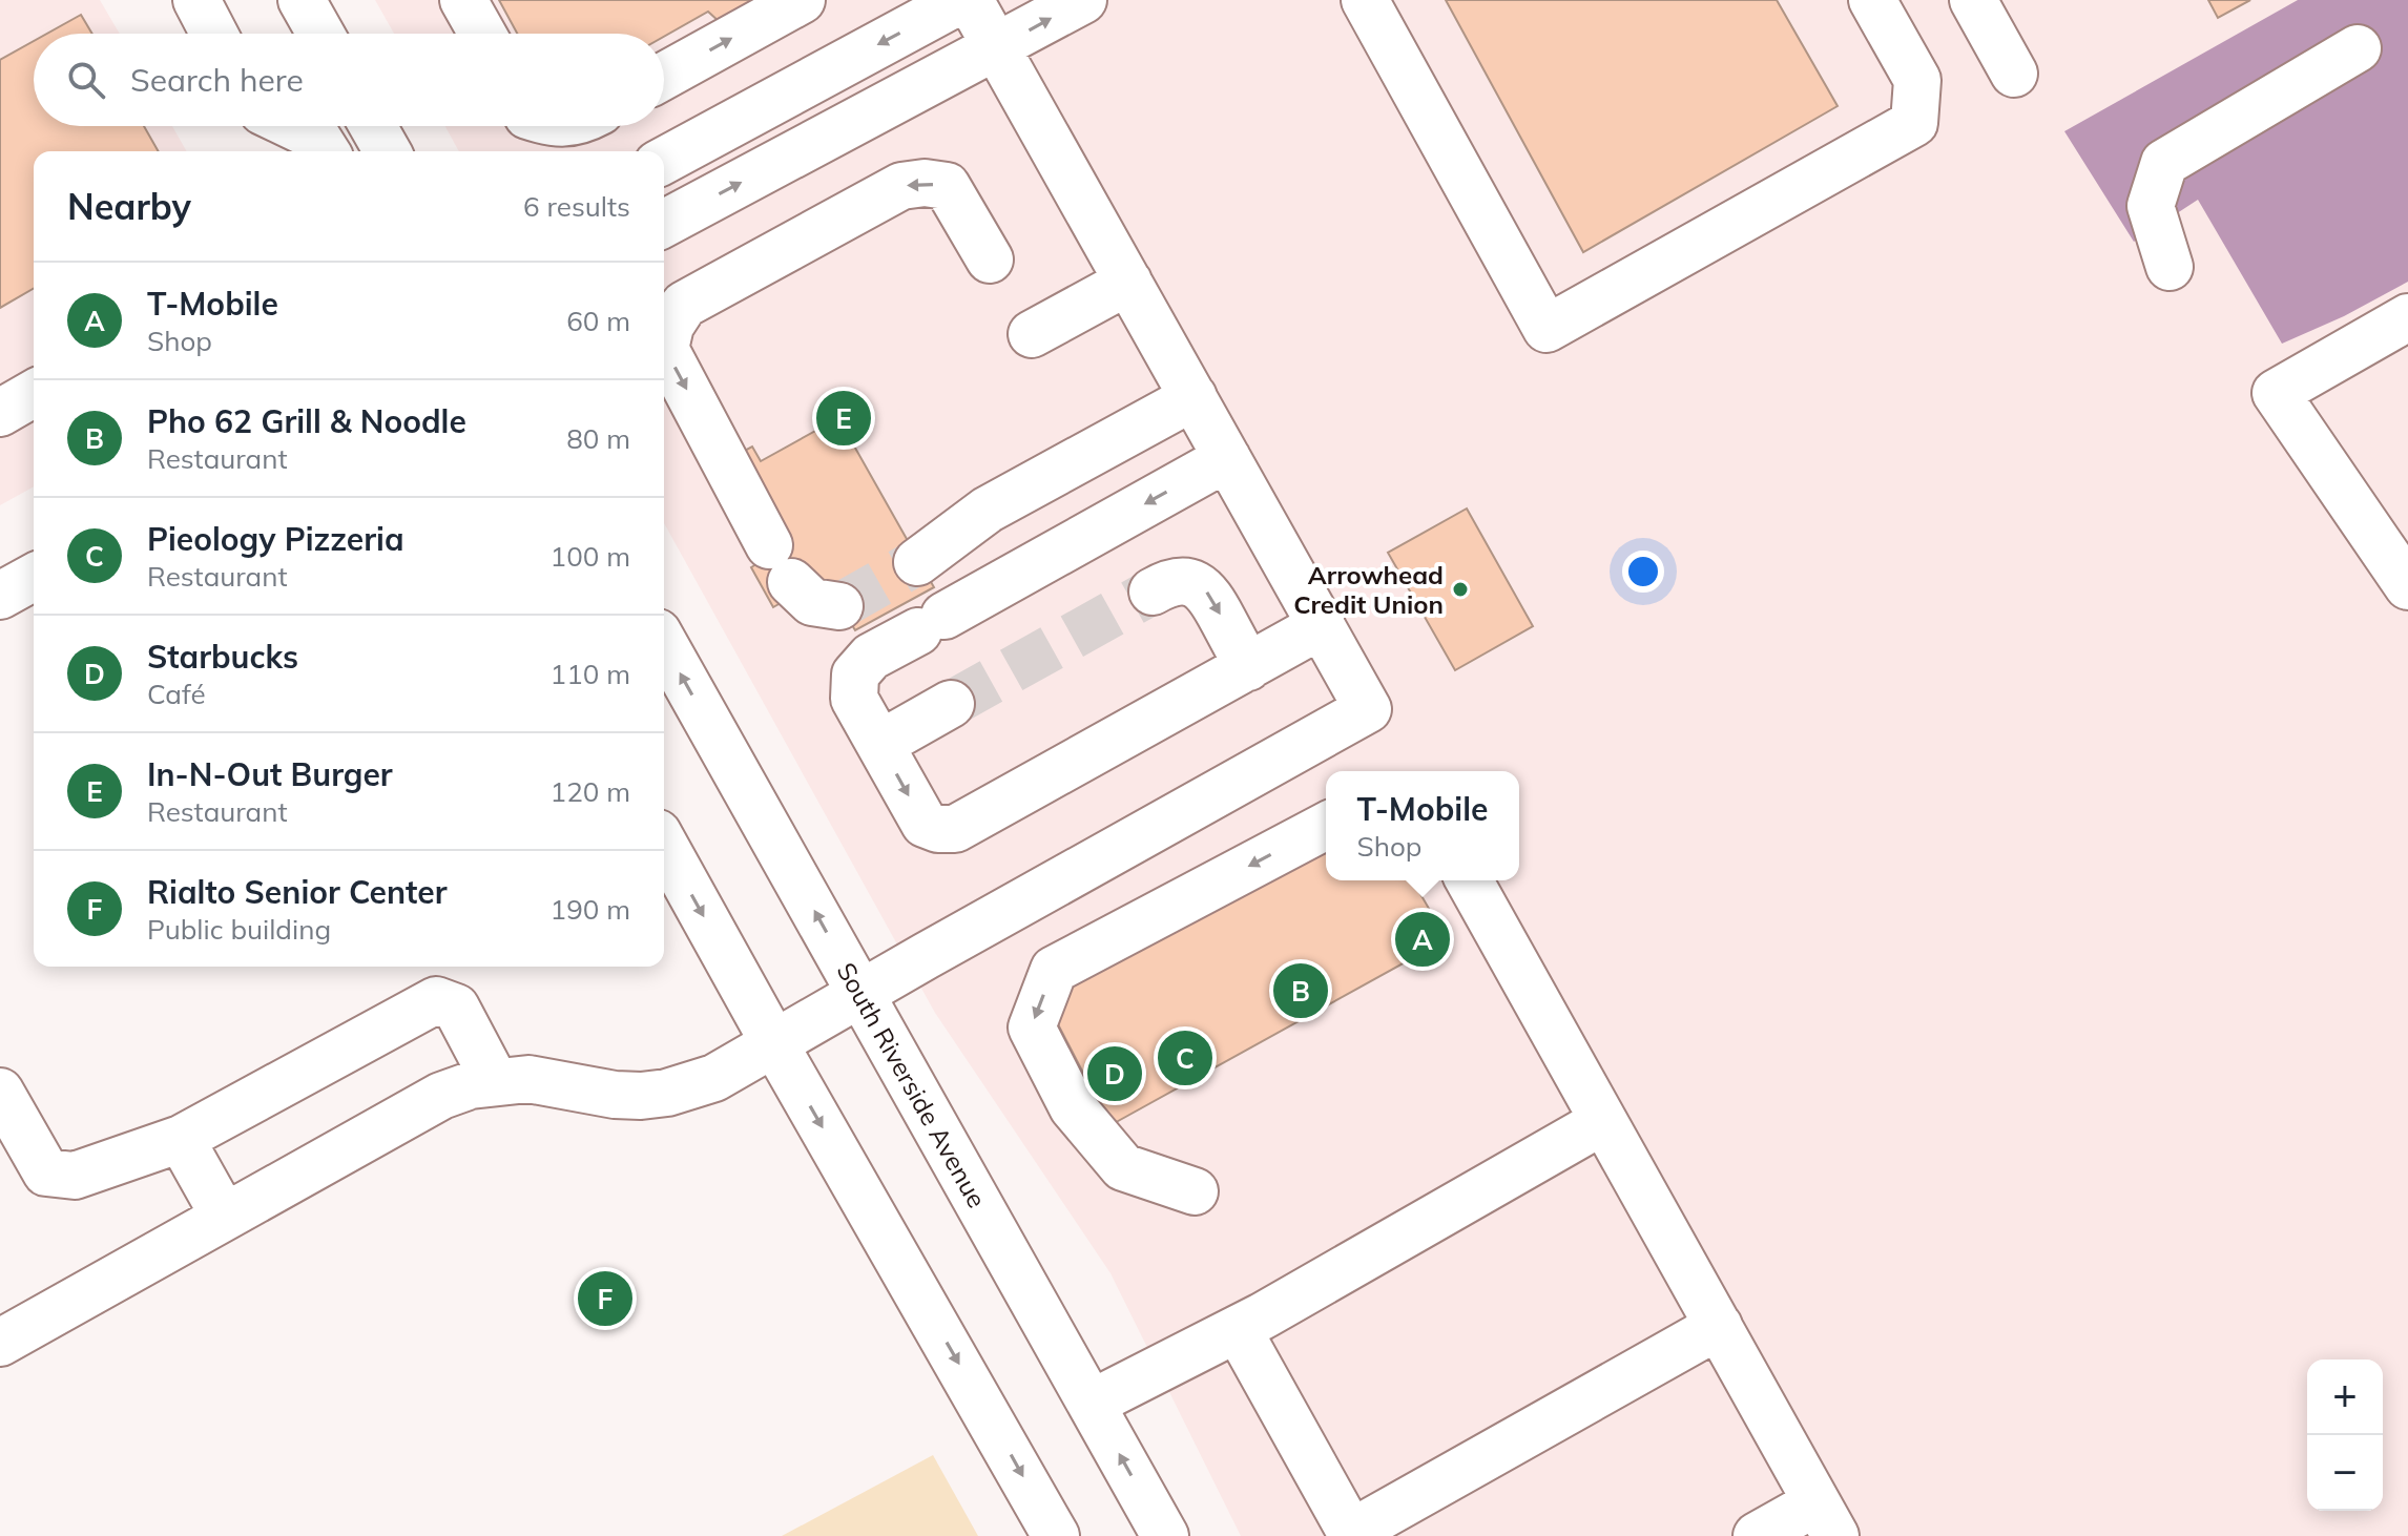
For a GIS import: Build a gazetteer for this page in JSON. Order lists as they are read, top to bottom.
{
  "streets": {
    "main road": ["South Riverside Avenue"]
  },
  "places": ["Arrowhead Credit Union"],
  "page": {
    "search": "Search here",
    "heading": ["Nearby", "6 results"],
    "list": [
      {
        "mark": "A",
        "name": "T-Mobile",
        "note": "Shop",
        "value": "60 m"
      },
      {
        "mark": "B",
        "name": "Pho 62 Grill & Noodle",
        "note": "Restaurant",
        "value": "80 m"
      },
      {
        "mark": "C",
        "name": "Pieology Pizzeria",
        "note": "Restaurant",
        "value": "100 m"
      },
      {
        "mark": "D",
        "name": "Starbucks",
        "note": "Café",
        "value": "110 m"
      },
      {
        "mark": "E",
        "name": "In-N-Out Burger",
        "note": "Restaurant",
        "value": "120 m"
      },
      {
        "mark": "F",
        "name": "Rialto Senior Center",
        "note": "Public building",
        "value": "190 m"
      }
    ],
    "pins": [
      "E",
      "A",
      "B",
      "C",
      "D",
      "F"
    ],
    "popup": ["T-Mobile", "Shop"],
    "map_buttons": ["+", "−"]
  }
}
